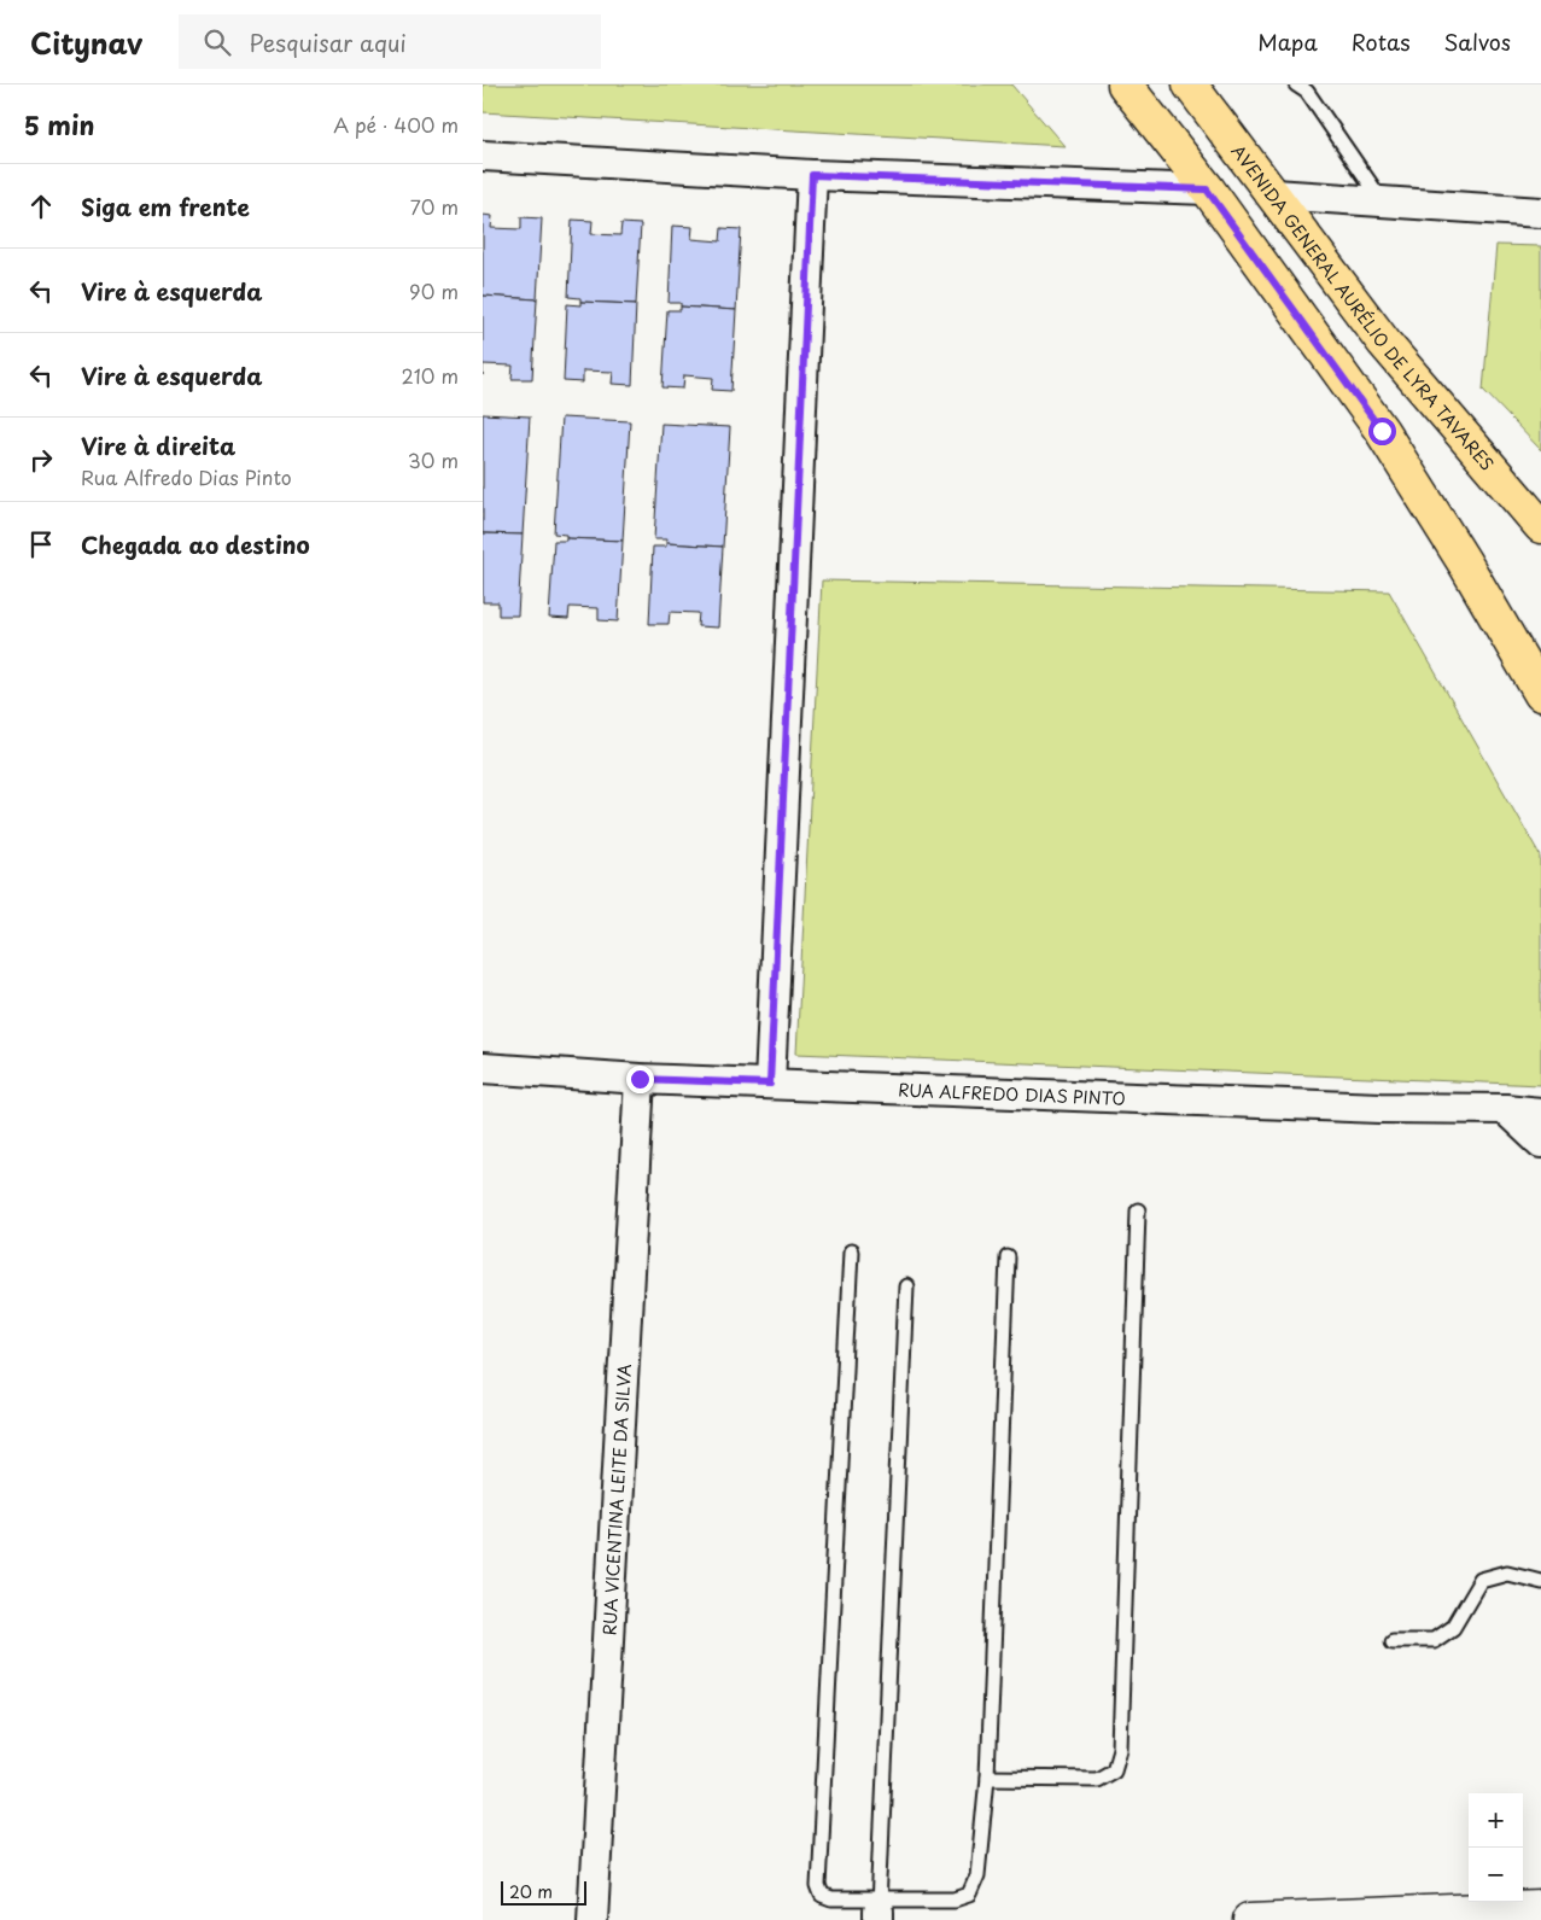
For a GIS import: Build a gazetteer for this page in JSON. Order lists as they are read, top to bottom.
{
  "streets": {
    "main road": ["AVENIDA GENERAL AURÉLIO DE LYRA TAVARES"],
    "street": ["RUA ALFREDO DIAS PINTO", "RUA VICENTINA LEITE DA SILVA"]
  },
  "crossings": [
    ["RUA ALFREDO DIAS PINTO", "RUA VICENTINA LEITE DA SILVA"]
  ],
  "scale_bar": "20 m",
  "page": {
    "header": "Citynav",
    "search": "Pesquisar aqui",
    "nav": ["Mapa", "Rotas", "Salvos"],
    "heading": ["5 min", "A pé · 400 m"],
    "list": [
      ["Siga em frente", "70 m"],
      ["Vire à esquerda", "90 m"],
      ["Vire à esquerda", "210 m"],
      ["Vire à direita", "Rua Alfredo Dias Pinto", "30 m"],
      "Chegada ao destino"
    ],
    "map_buttons": ["+", "−"],
    "scale": "20 m"
  }
}
